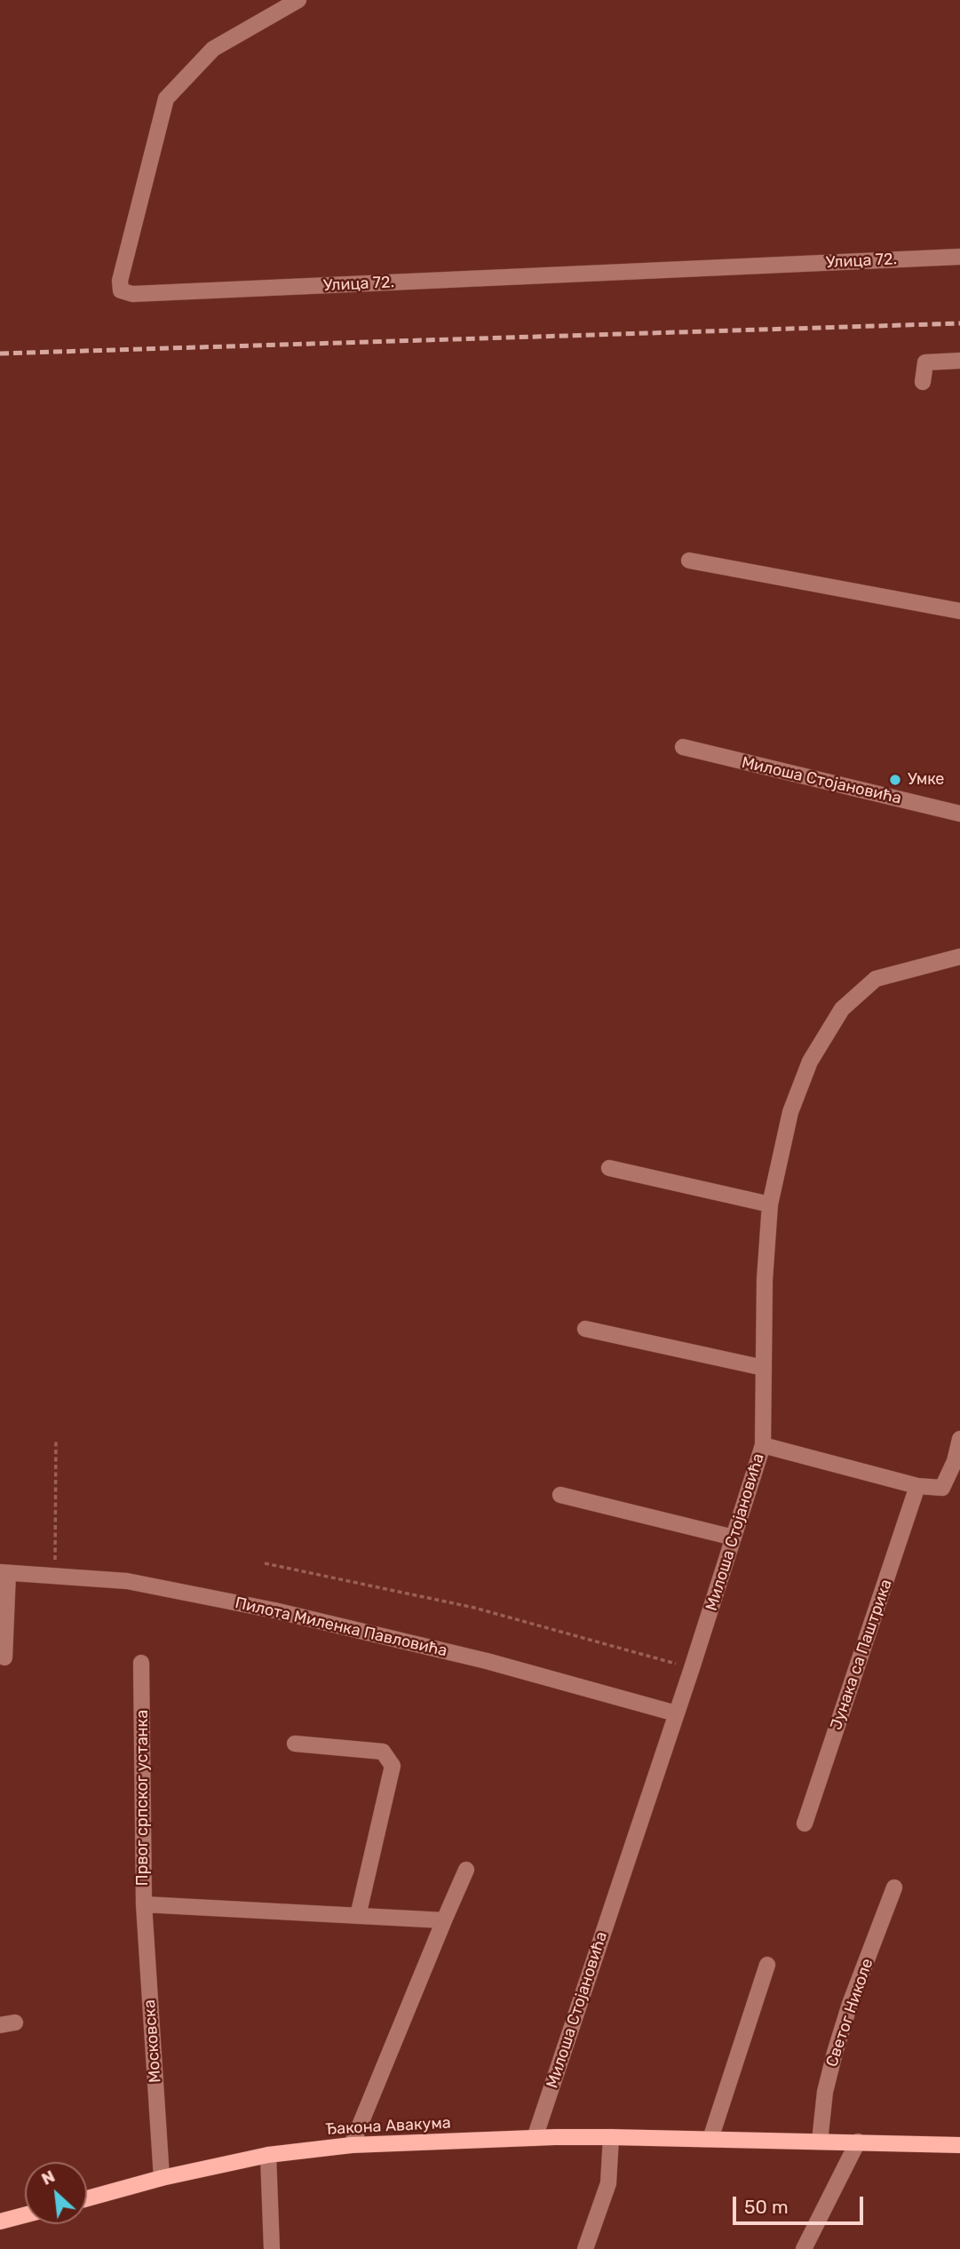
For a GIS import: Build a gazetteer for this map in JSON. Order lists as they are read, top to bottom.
{
  "streets": {
    "main road": ["Ђакона Авакума"],
    "street": [
      "Улица 72.",
      "Милоша Стојановића",
      "Пилота Миленка Павловића",
      "Јунака са Паштрика",
      "Првог српског устанка",
      "Светог Николе",
      "Московска"
    ]
  },
  "crossings": [
    ["Милоша Стојановића", "Пилота Миленка Павловића"],
    ["Милоша Стојановића", "Ђакона Авакума"],
    ["Првог српског устанка", "Московска"],
    ["Светог Николе", "Ђакона Авакума"],
    ["Московска", "Ђакона Авакума"]
  ],
  "places": ["Умке"],
  "scale_bar": "50 m",
  "north": "top left"
}
